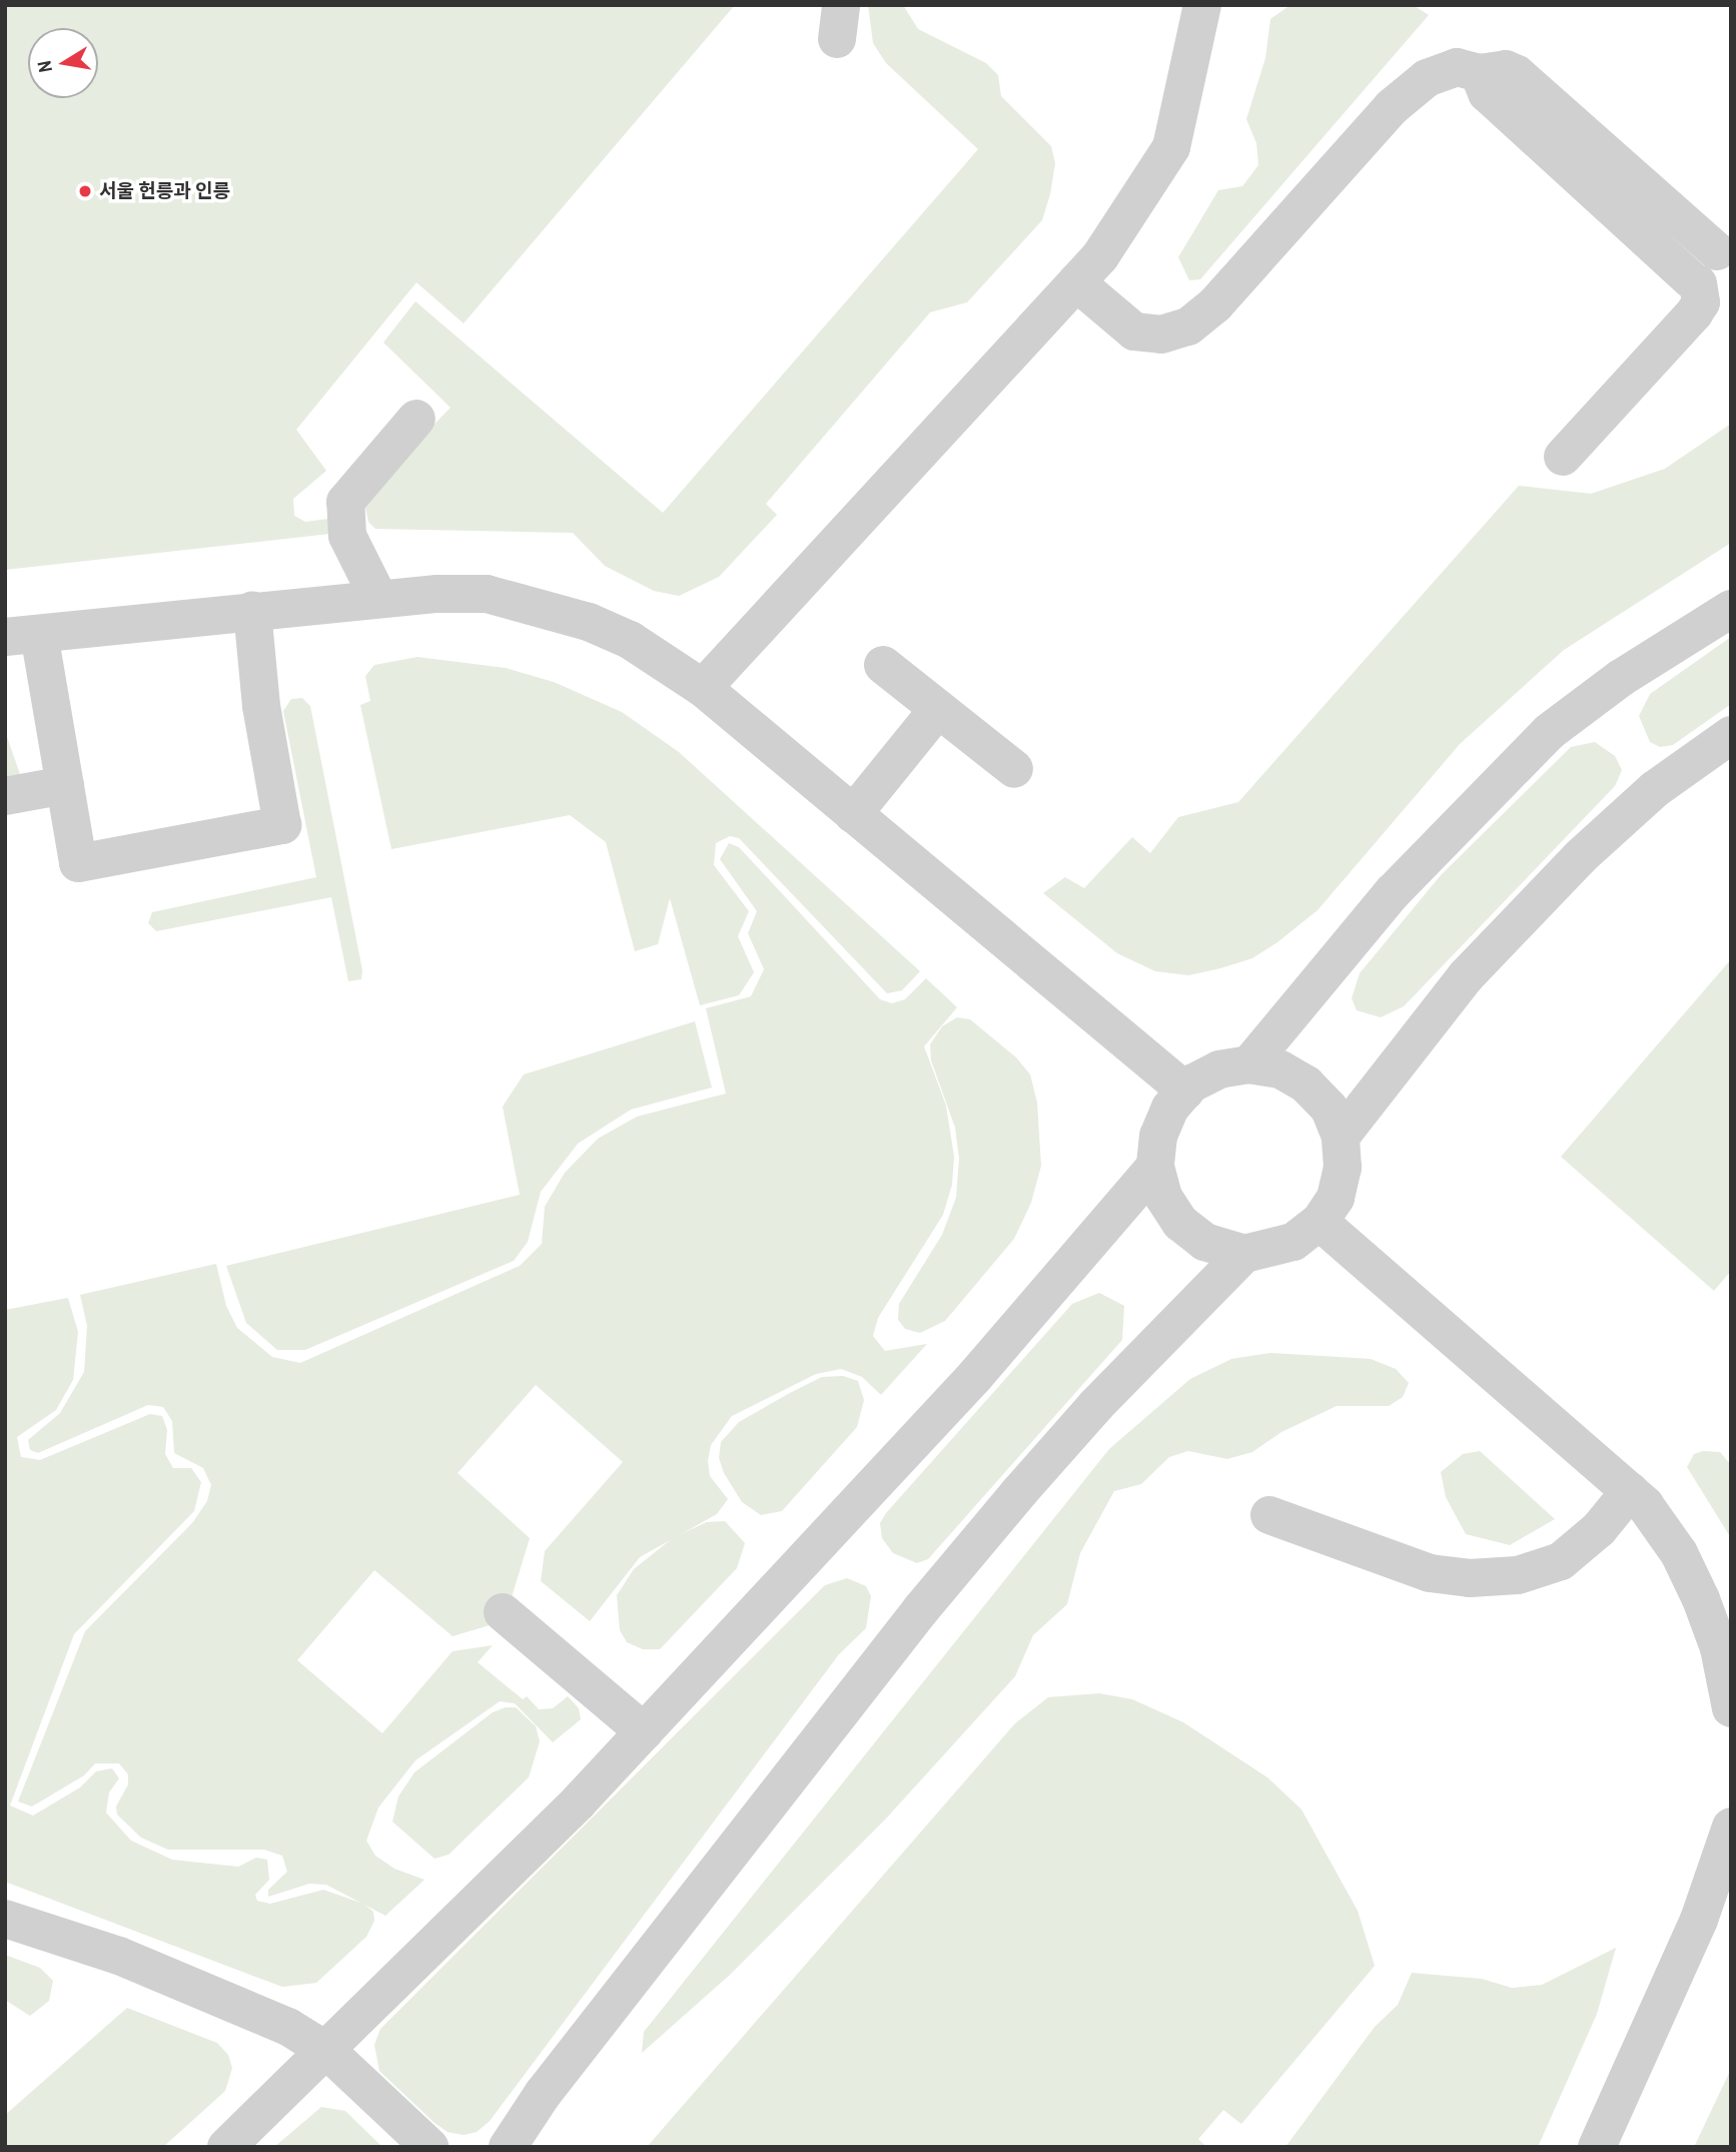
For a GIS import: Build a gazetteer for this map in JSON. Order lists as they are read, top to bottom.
{
  "places": ["서울 헌릉과 인릉"],
  "north": "left"
}
